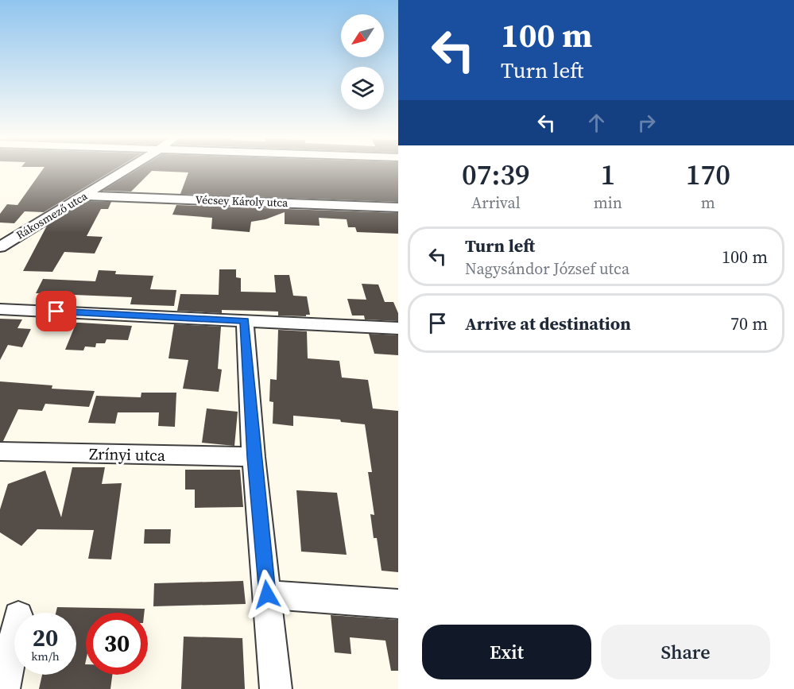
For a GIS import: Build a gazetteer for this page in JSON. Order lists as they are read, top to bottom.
{
  "streets": {
    "street": ["Vécsey Károly utca", "Rákosmező utca", "Zrínyi utca"]
  },
  "crossings": [
    ["Vécsey Károly utca", "Rákosmező utca"]
  ],
  "north": "bottom left",
  "page": {
    "turn": ["100 m", "Turn left"],
    "eta": [
      "07:39",
      "Arrival",
      "1",
      "min",
      "170",
      "m"
    ],
    "list": [
      {
        "name": "Turn left",
        "note": "Nagysándor József utca",
        "value": "100 m"
      },
      {
        "name": "Arrive at destination",
        "value": "70 m"
      }
    ],
    "speed": "20 km/h",
    "limit": "30",
    "buttons": ["Exit", "Share"]
  }
}
